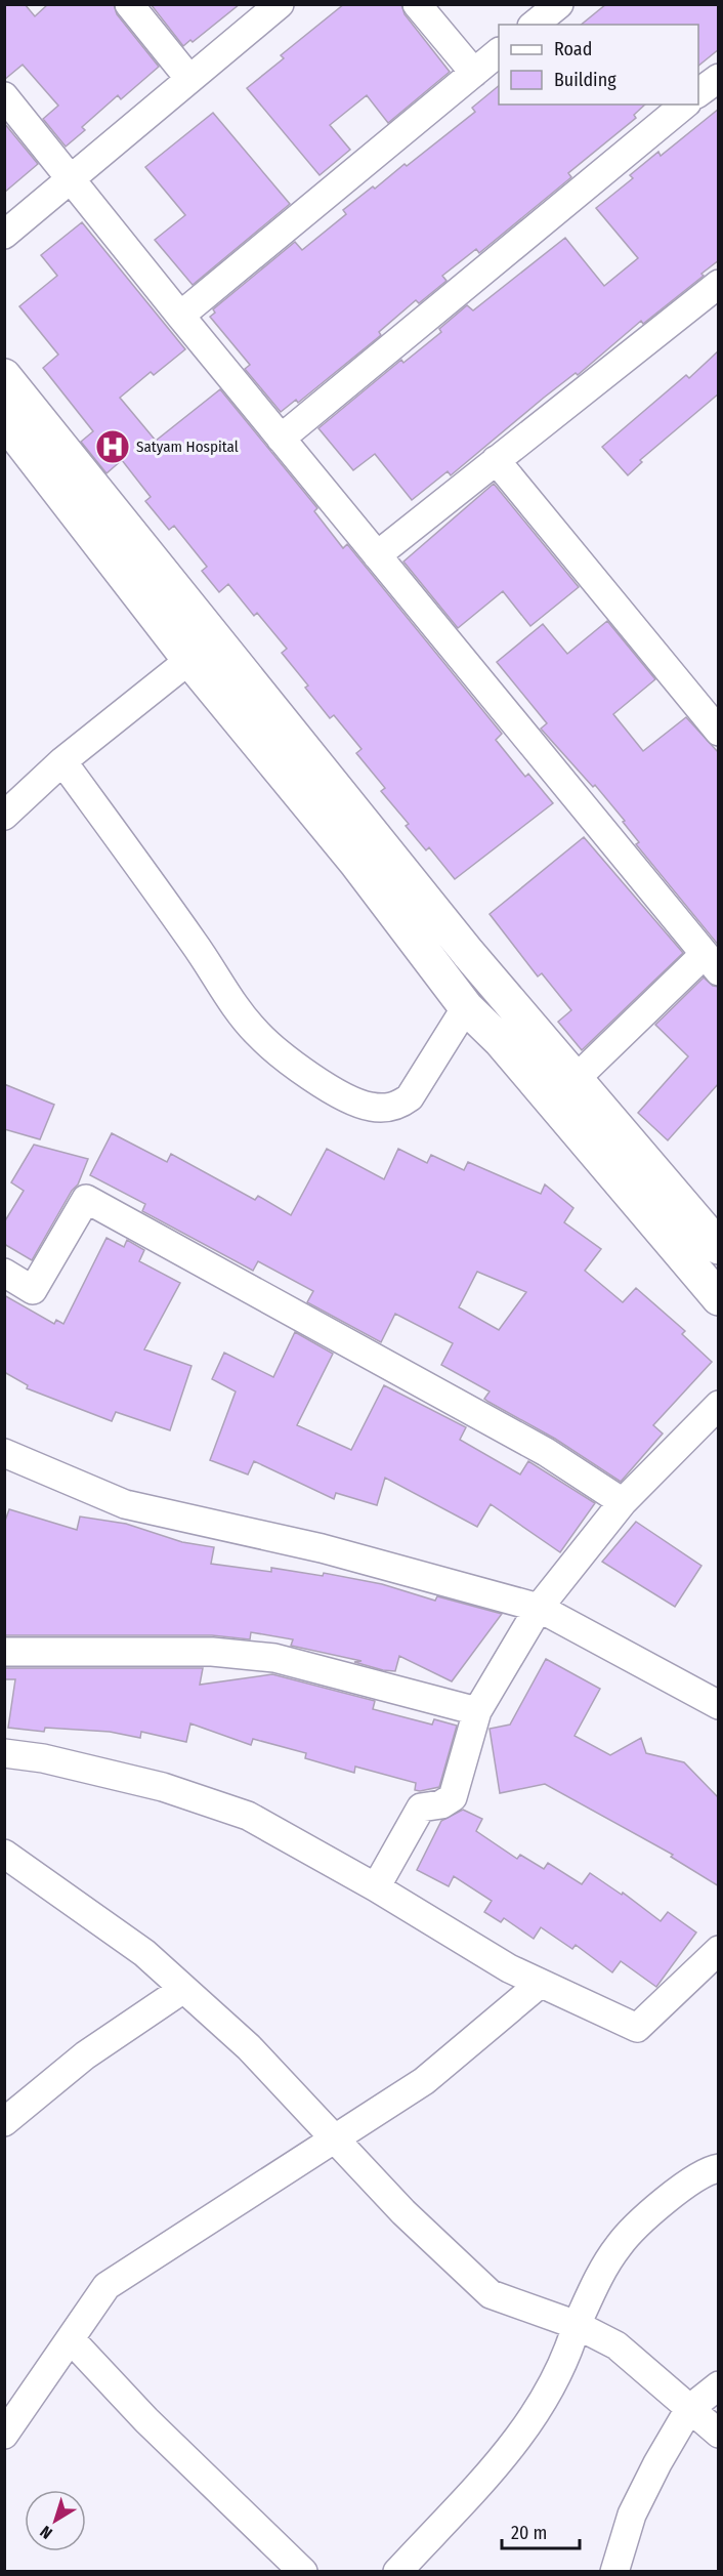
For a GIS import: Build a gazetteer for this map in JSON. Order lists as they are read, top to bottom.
{
  "places": {
    "hospital": ["Satyam Hospital"]
  },
  "legend": ["Road", "Building"],
  "scale_bar": "20 m",
  "north": "bottom left"
}
